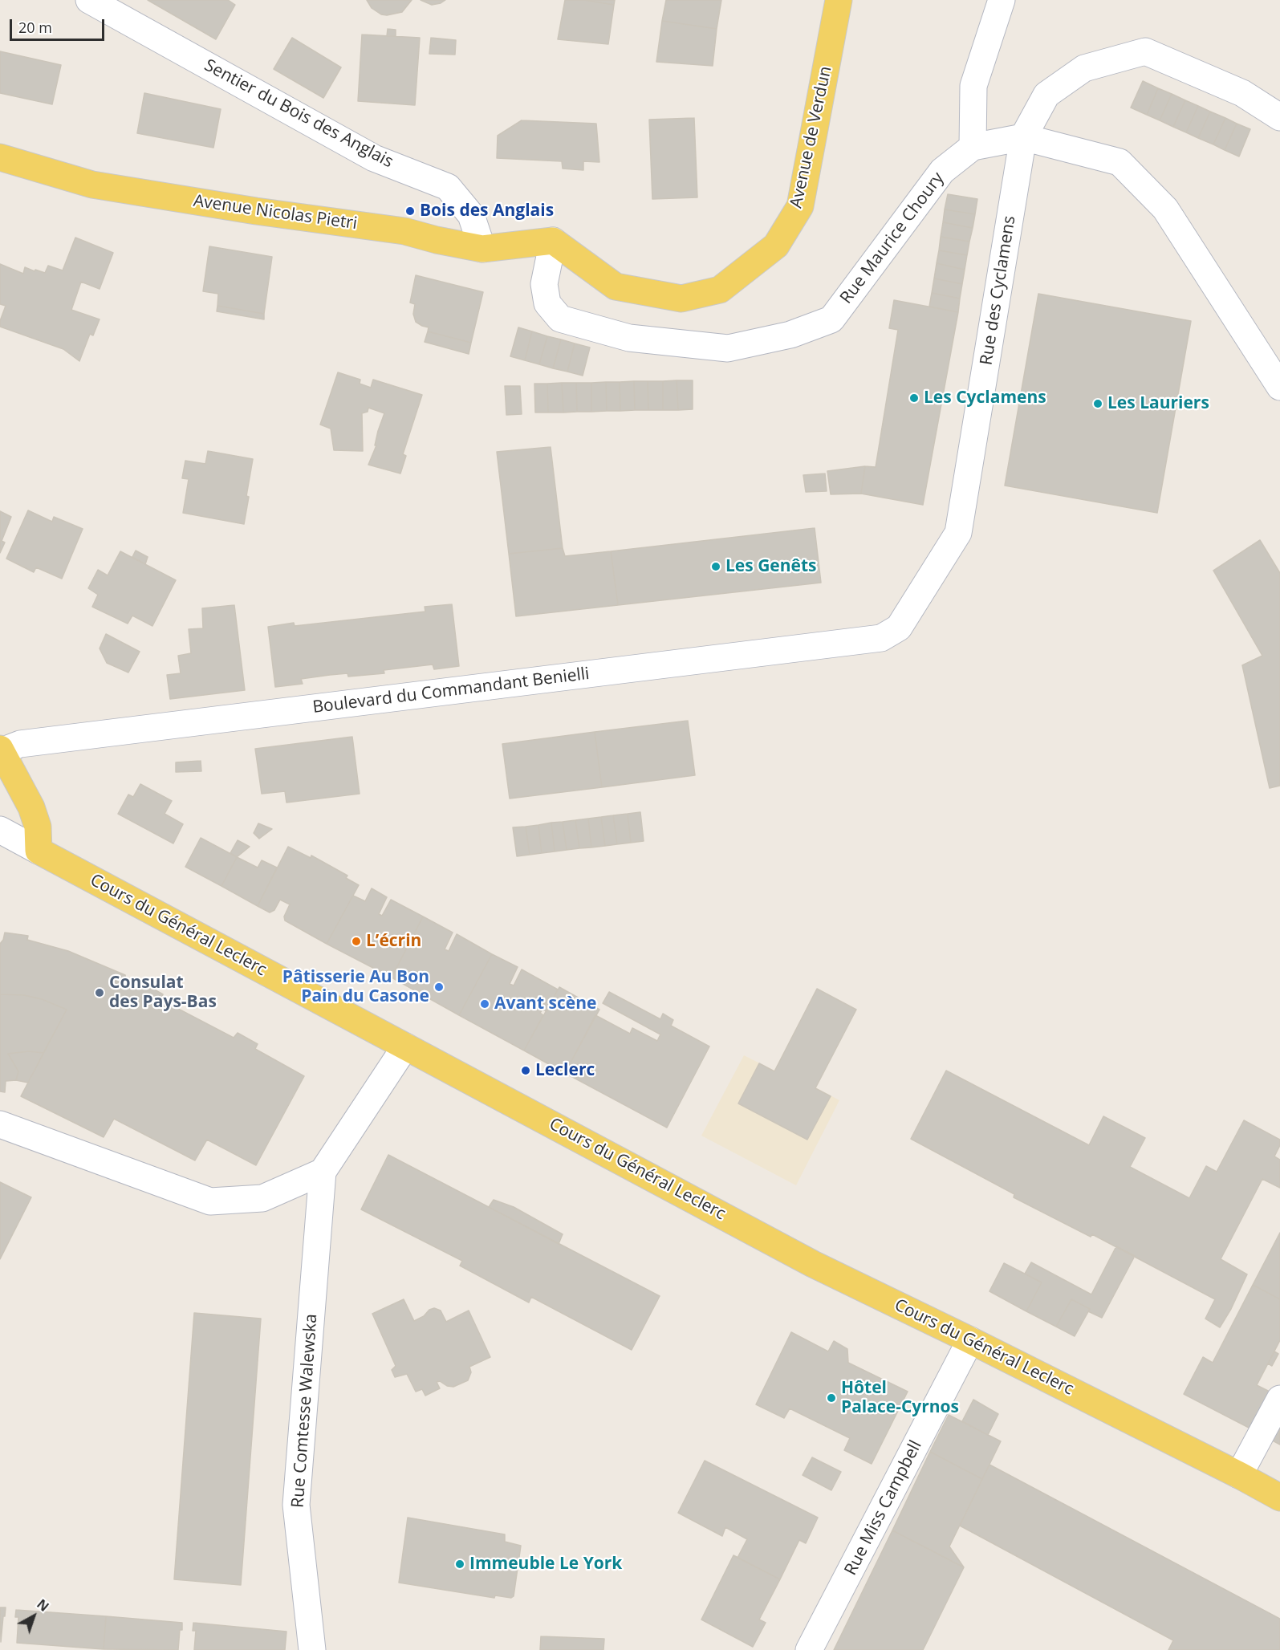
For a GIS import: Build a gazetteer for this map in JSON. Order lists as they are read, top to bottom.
{
  "streets": {
    "main road": ["Avenue de Verdun", "Avenue Nicolas Pietri", "Cours du Général Leclerc"],
    "street": [
      "Sentier du Bois des Anglais",
      "Rue Maurice Choury",
      "Rue des Cyclamens",
      "Boulevard du Commandant Benielli",
      "Rue Comtesse Walewska",
      "Rue Miss Campbell"
    ]
  },
  "crossings": [
    ["Sentier du Bois des Anglais", "Avenue Nicolas Pietri"],
    ["Avenue de Verdun", "Avenue Nicolas Pietri"],
    ["Avenue de Verdun", "Rue Maurice Choury"],
    ["Avenue Nicolas Pietri", "Rue Maurice Choury"],
    ["Rue Maurice Choury", "Rue des Cyclamens"],
    ["Rue des Cyclamens", "Boulevard du Commandant Benielli"],
    ["Cours du Général Leclerc", "Rue Miss Campbell"]
  ],
  "places": [
    "Bois des Anglais",
    "Les Cyclamens",
    "Les Lauriers",
    "Les Genêts",
    "L’écrin",
    "Pâtisserie Au Bon Pain du Casone",
    "Consulat des Pays-Bas",
    "Avant scène",
    "Leclerc",
    "Hôtel Palace-Cyrnos",
    "Immeuble Le York"
  ],
  "scale_bar": "20 m",
  "north": "top right"
}
